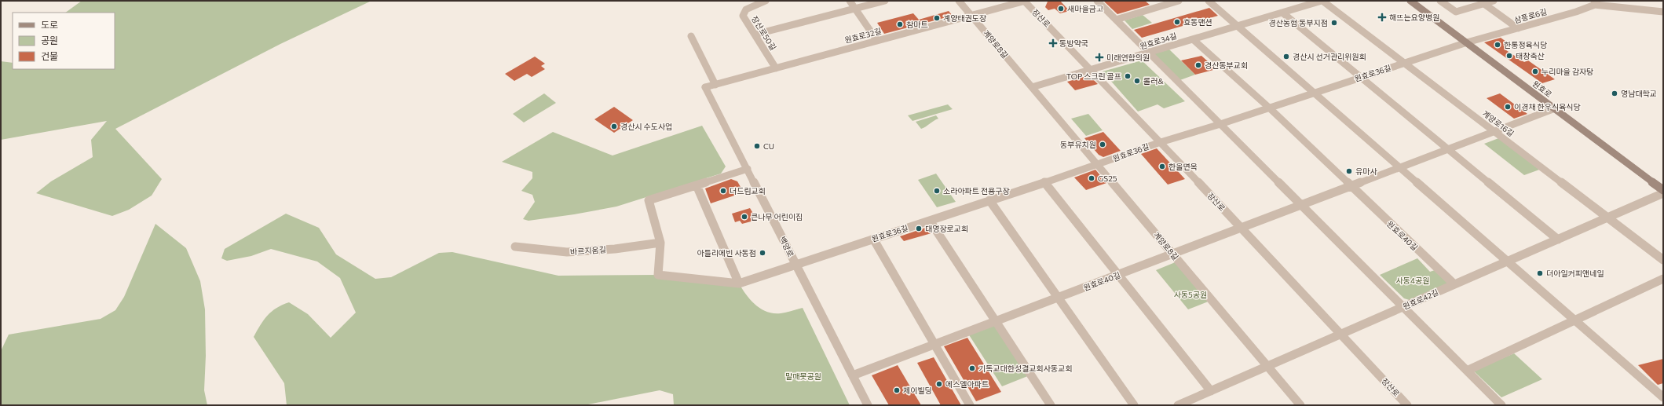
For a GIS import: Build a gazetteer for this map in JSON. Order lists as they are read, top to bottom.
{
  "streets": {
    "main road": ["원효로"],
    "street": [
      "삼풍로6길",
      "장산로",
      "장산로50길",
      "원효로32길",
      "원효로34길",
      "계양로8길",
      "원효로36길",
      "계양로16길",
      "원효로40길",
      "백양로",
      "바르지움길",
      "원효로42길"
    ]
  },
  "crossings": [
    ["삼풍로6길", "원효로36길"],
    ["삼풍로6길", "원효로"],
    ["장산로", "원효로32길"],
    ["장산로", "원효로34길"],
    ["장산로", "원효로36길"],
    ["장산로", "원효로40길"],
    ["장산로", "원효로42길"],
    ["장산로50길", "원효로32길"],
    ["원효로32길", "계양로8길"],
    ["원효로32길", "백양로"],
    ["원효로34길", "계양로16길"],
    ["계양로8길", "원효로36길"],
    ["계양로8길", "원효로40길"],
    ["계양로8길", "원효로42길"],
    ["원효로36길", "원효로"],
    ["원효로36길", "계양로16길"],
    ["원효로36길", "원효로40길"],
    ["원효로36길", "백양로"],
    ["원효로", "원효로40길"],
    ["계양로16길", "원효로40길"],
    ["계양로16길", "원효로42길"],
    ["원효로40길", "백양로"],
    ["원효로40길", "원효로42길"]
  ],
  "parks": ["사동4공원", "사동5공원", "말매못공원"],
  "places": {
    "other": [
      "새마을금고",
      "계양태권도장",
      "효동맨션",
      "경산농협 동부지점",
      "참마트",
      "한통정육식당",
      "태창축산",
      "경산시 선거관리위원회",
      "경산동부교회",
      "누리마을 감자탕",
      "TOP 스크린 골프",
      "롤러&",
      "영남대학교",
      "이경채 한우식육식당",
      "경산시 수도사업",
      "동부유치원",
      "CU",
      "한올면옥",
      "유마사",
      "GS25",
      "더드림교회",
      "소라아파트 전용구장",
      "큰나무 어린이집",
      "대영장로교회",
      "아틀리에빈 사동점",
      "더아일커피앤네일",
      "기독교대한성결교회사동교회",
      "에스엘아파트",
      "제이빌딩"
    ],
    "health": ["해뜨는요양병원", "동방약국", "미래연합의원"]
  },
  "legend": ["도로", "공원", "건물"]
}
